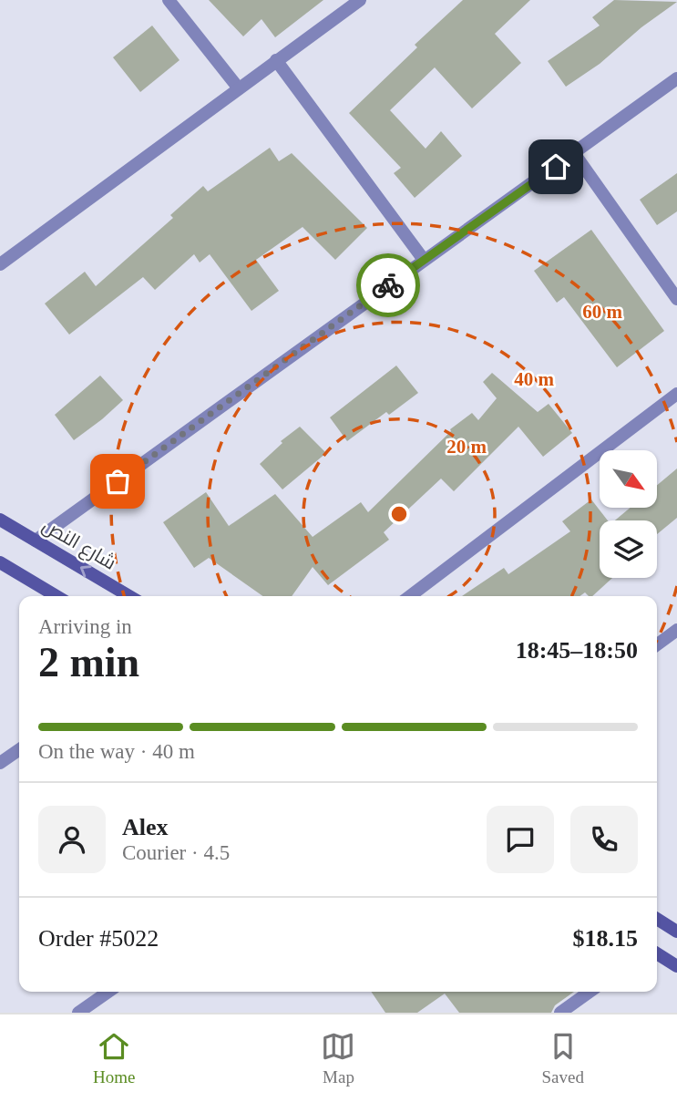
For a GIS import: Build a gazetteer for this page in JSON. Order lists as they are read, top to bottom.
{
  "streets": {
    "main road": ["شارع النص"]
  },
  "north": "bottom right",
  "page": {
    "heading": ["2 min", "Arriving in", "18:45–18:50"],
    "panel": [
      "Alex",
      "Courier · 4.5",
      "Order #5022",
      "$18.15"
    ],
    "bar": "On the way · 40 m",
    "tabs": ["Home", "Map", "Saved"]
  },
  "rings": ["60 m", "40 m", "20 m"]
}
